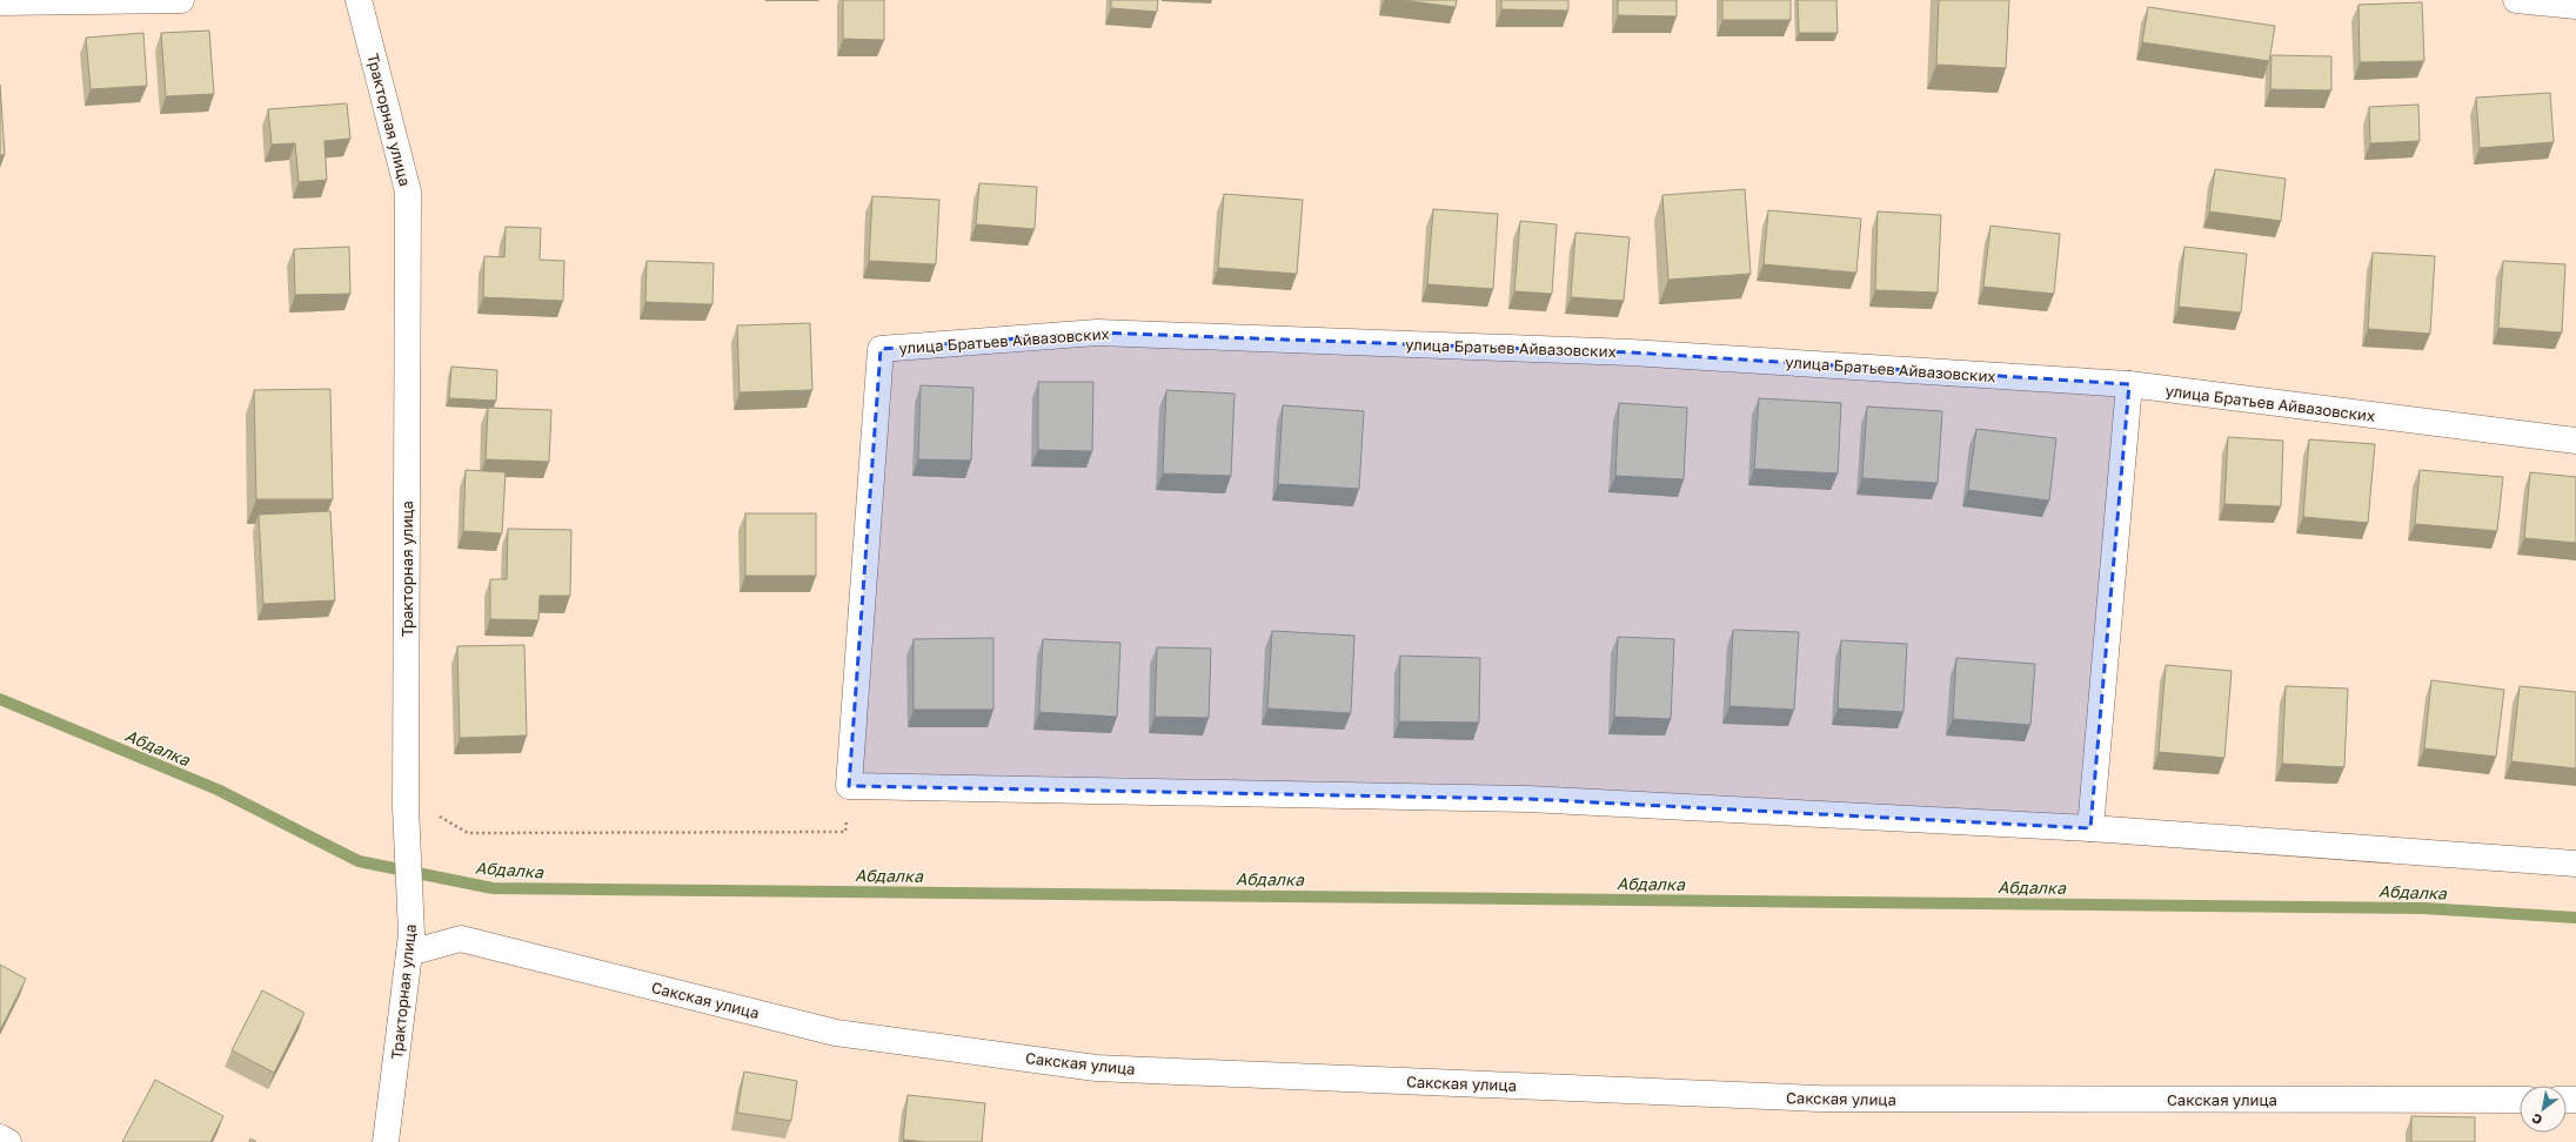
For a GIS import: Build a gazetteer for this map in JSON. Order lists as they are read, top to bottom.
{
  "streets": {
    "street": ["Тракторная улица", "улица Братьев Айвазовских", "Сакская улица"]
  },
  "crossings": [
    ["Тракторная улица", "Сакская улица"]
  ],
  "water": ["Абдалка"],
  "north": "bottom left"
}
